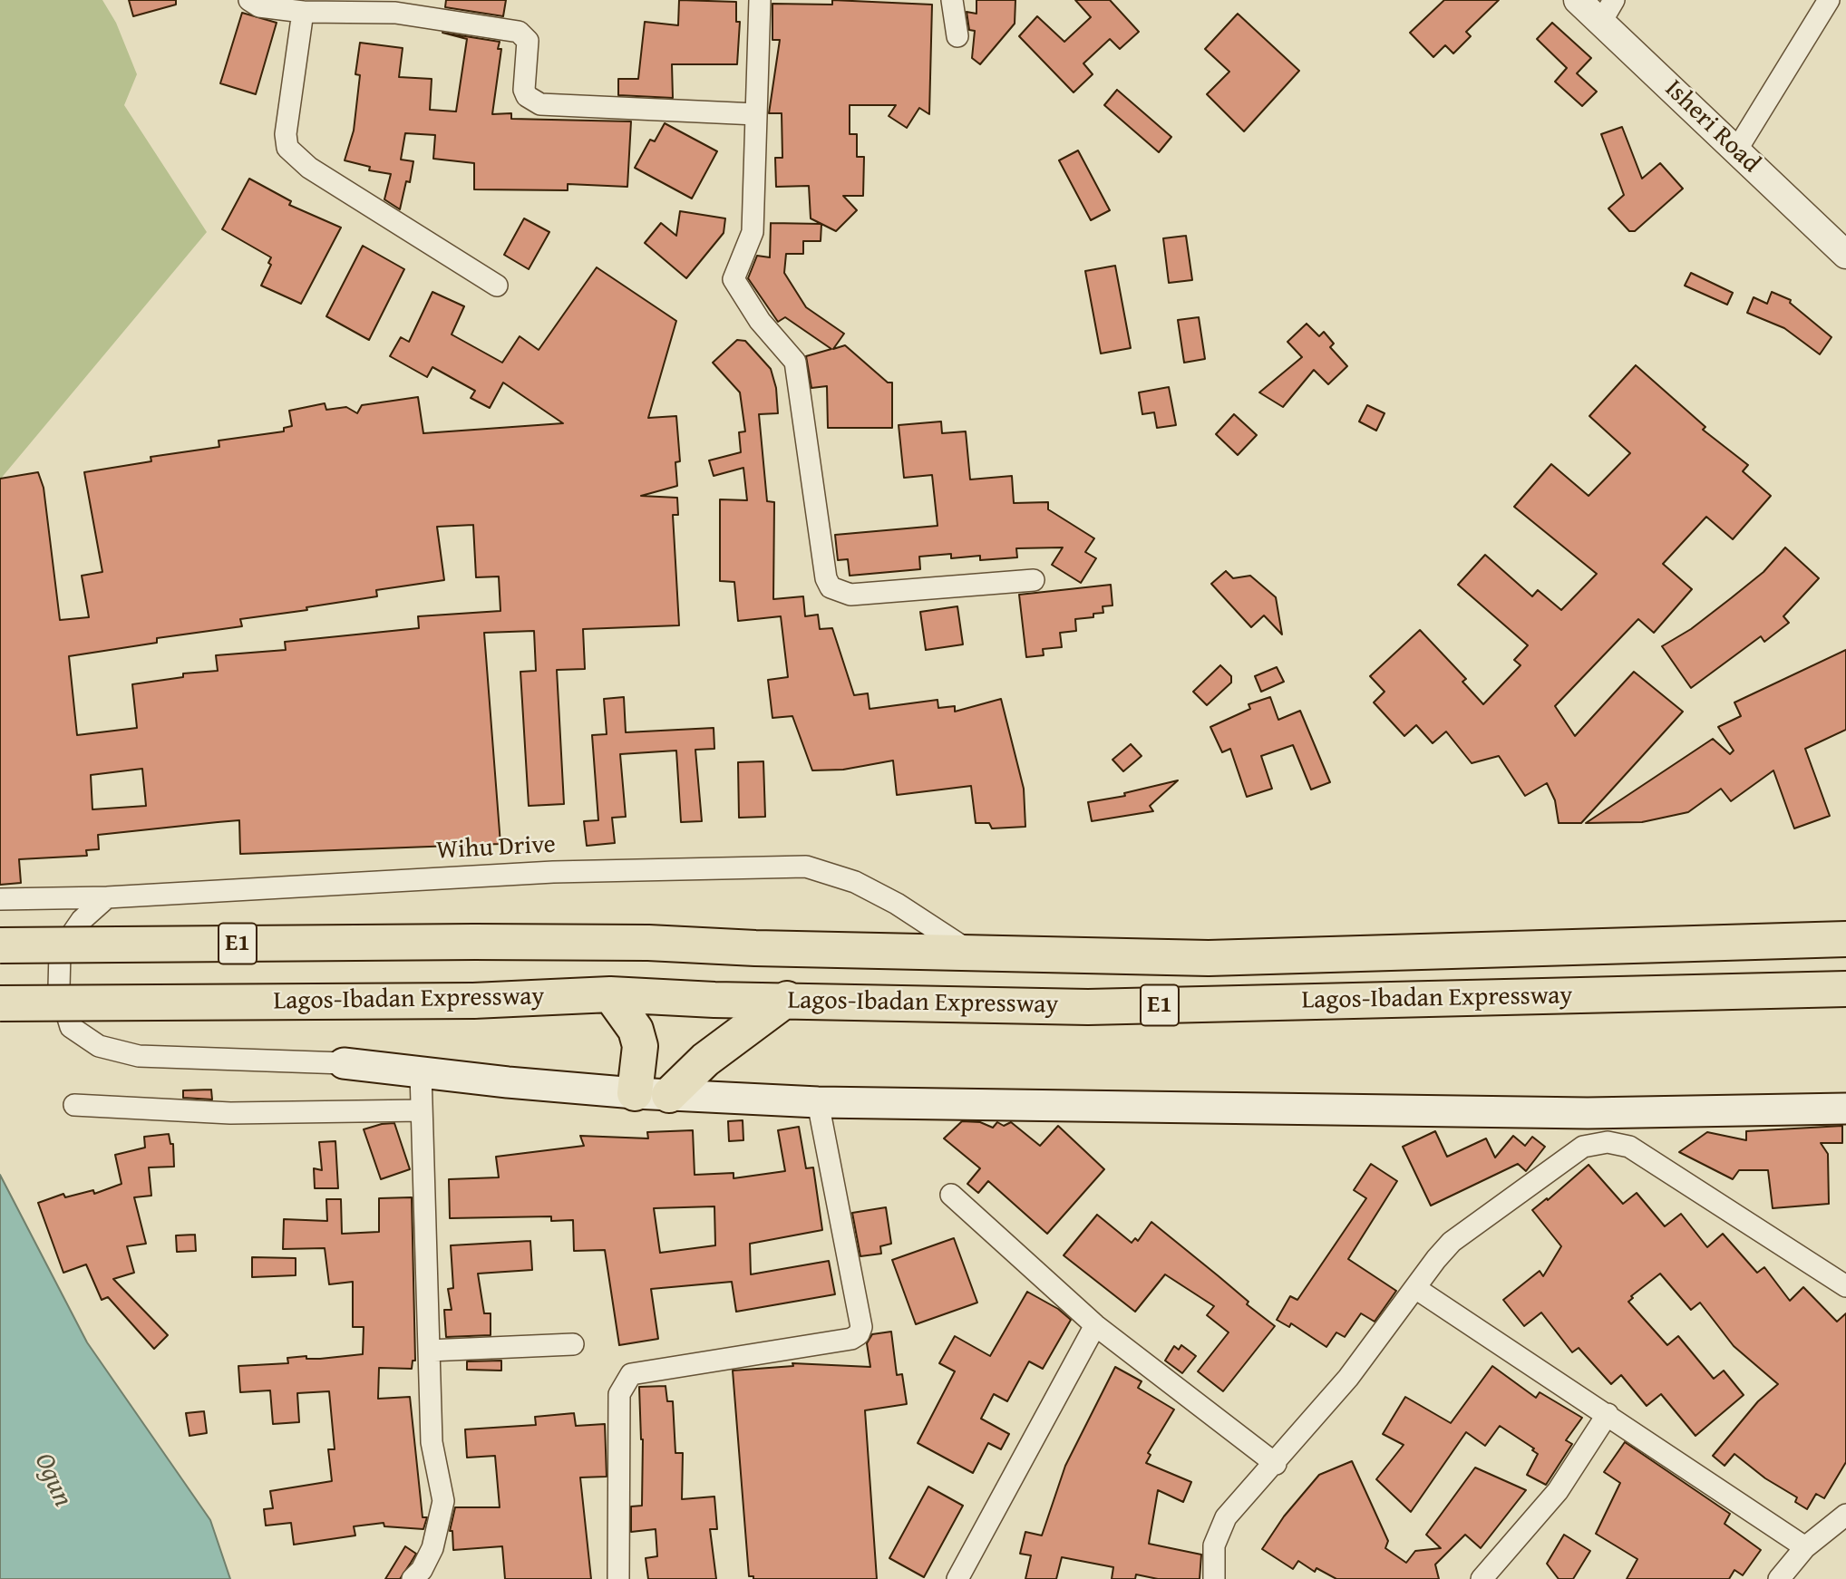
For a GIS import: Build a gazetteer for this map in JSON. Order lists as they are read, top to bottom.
{
  "streets": {
    "highway": ["E1", "Lagos-Ibadan Expressway"],
    "street": ["Isheri Road", "Wihu Drive"]
  },
  "crossings": [
    ["Wihu Drive", "Lagos-Ibadan Expressway"]
  ],
  "water": ["Ogun"]
}
